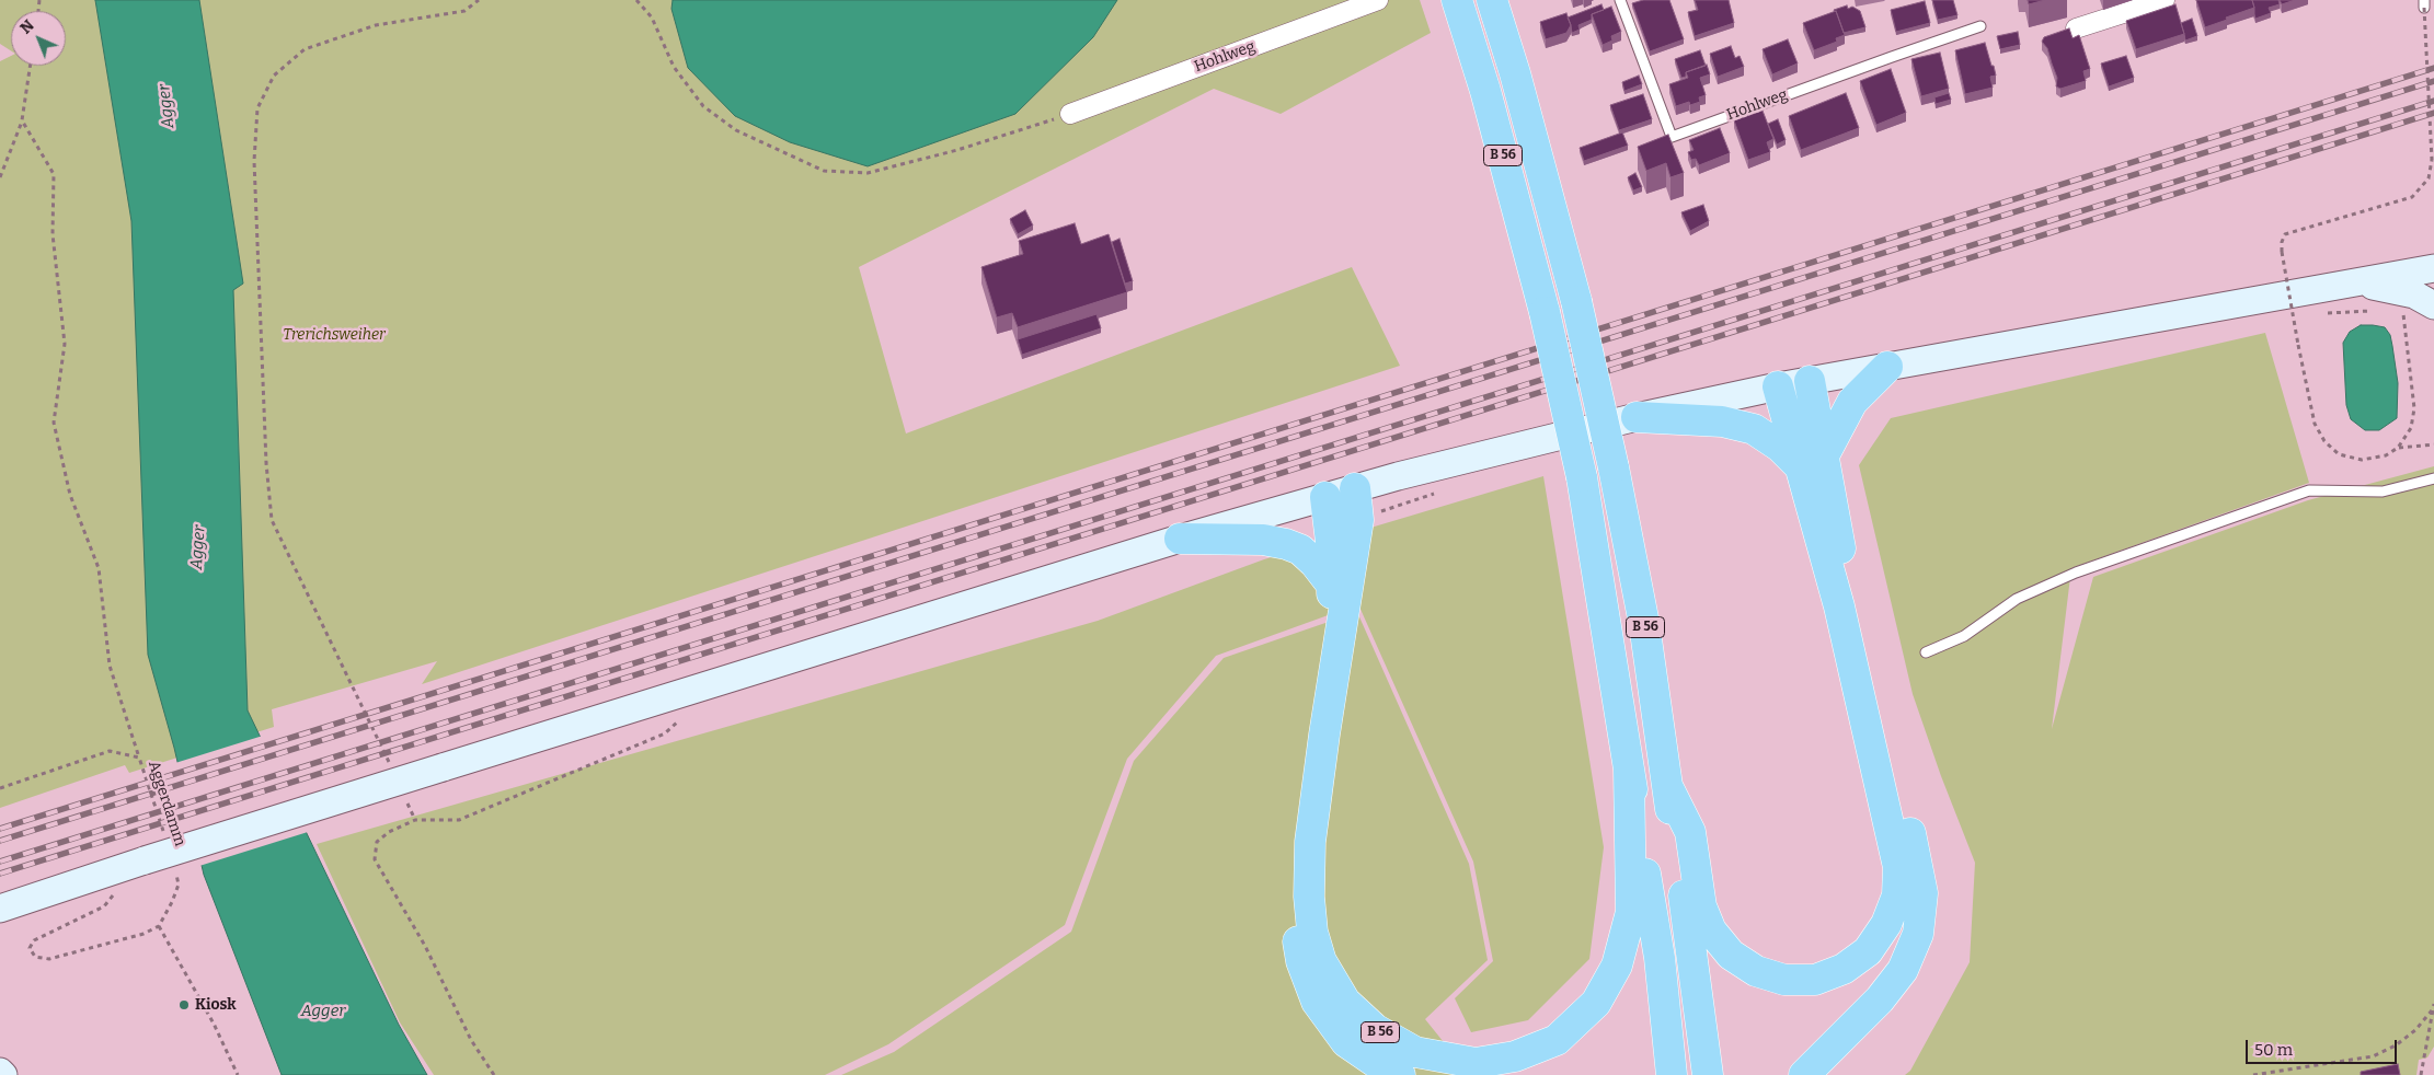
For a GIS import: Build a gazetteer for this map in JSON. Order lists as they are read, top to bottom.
{
  "streets": {
    "highway": ["B 56"],
    "street": ["Hohlweg"],
    "path": ["Aggerdamm"]
  },
  "water": ["Agger"],
  "parks": ["Trerichsweiher"],
  "places": ["Kiosk"],
  "scale_bar": "50 m",
  "north": "top left"
}
